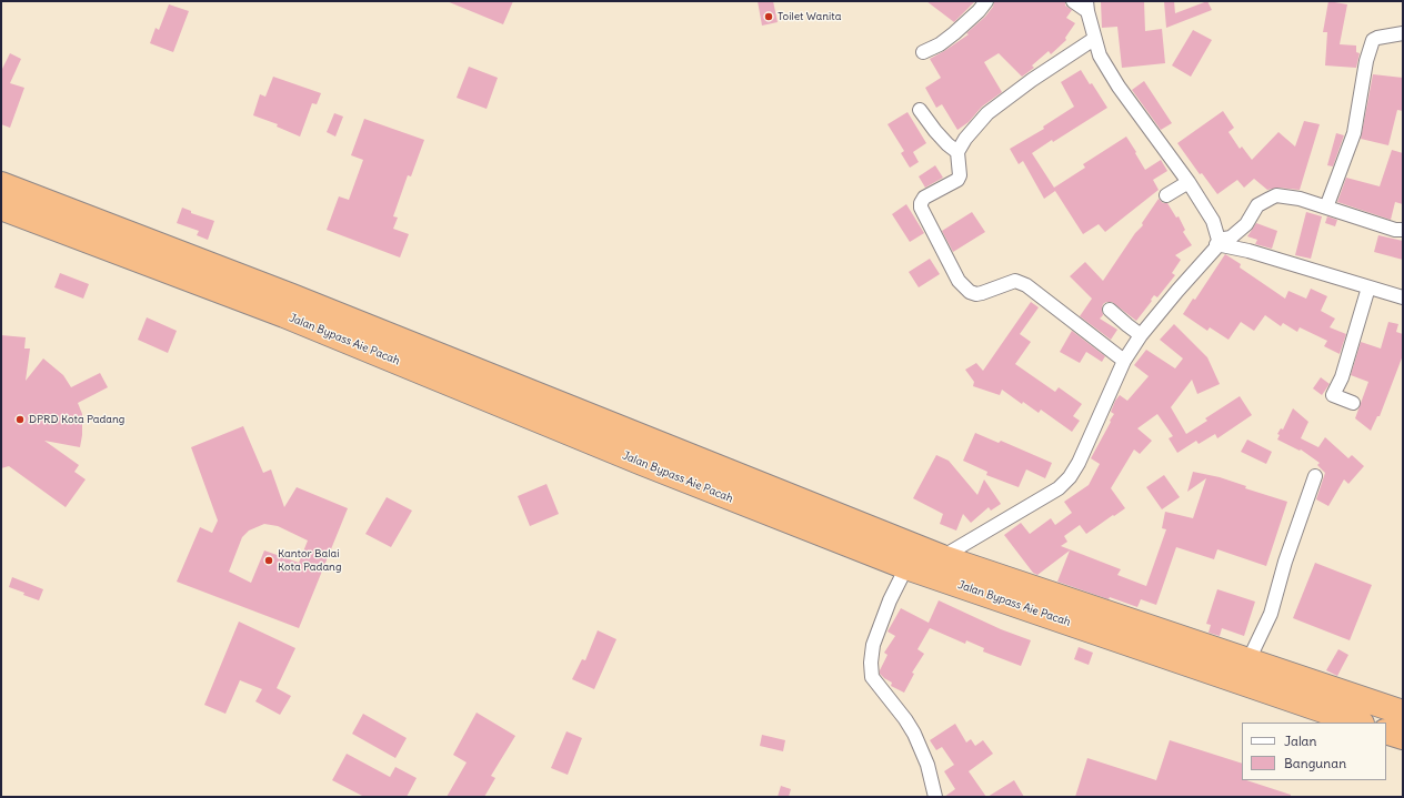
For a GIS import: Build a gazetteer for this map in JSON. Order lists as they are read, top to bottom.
{
  "streets": {
    "highway": ["Jalan Bypass Aie Pacah"]
  },
  "places": ["Toilet Wanita", "DPRD Kota Padang", "Kantor Balai Kota Padang"],
  "legend": ["Jalan", "Bangunan"]
}
